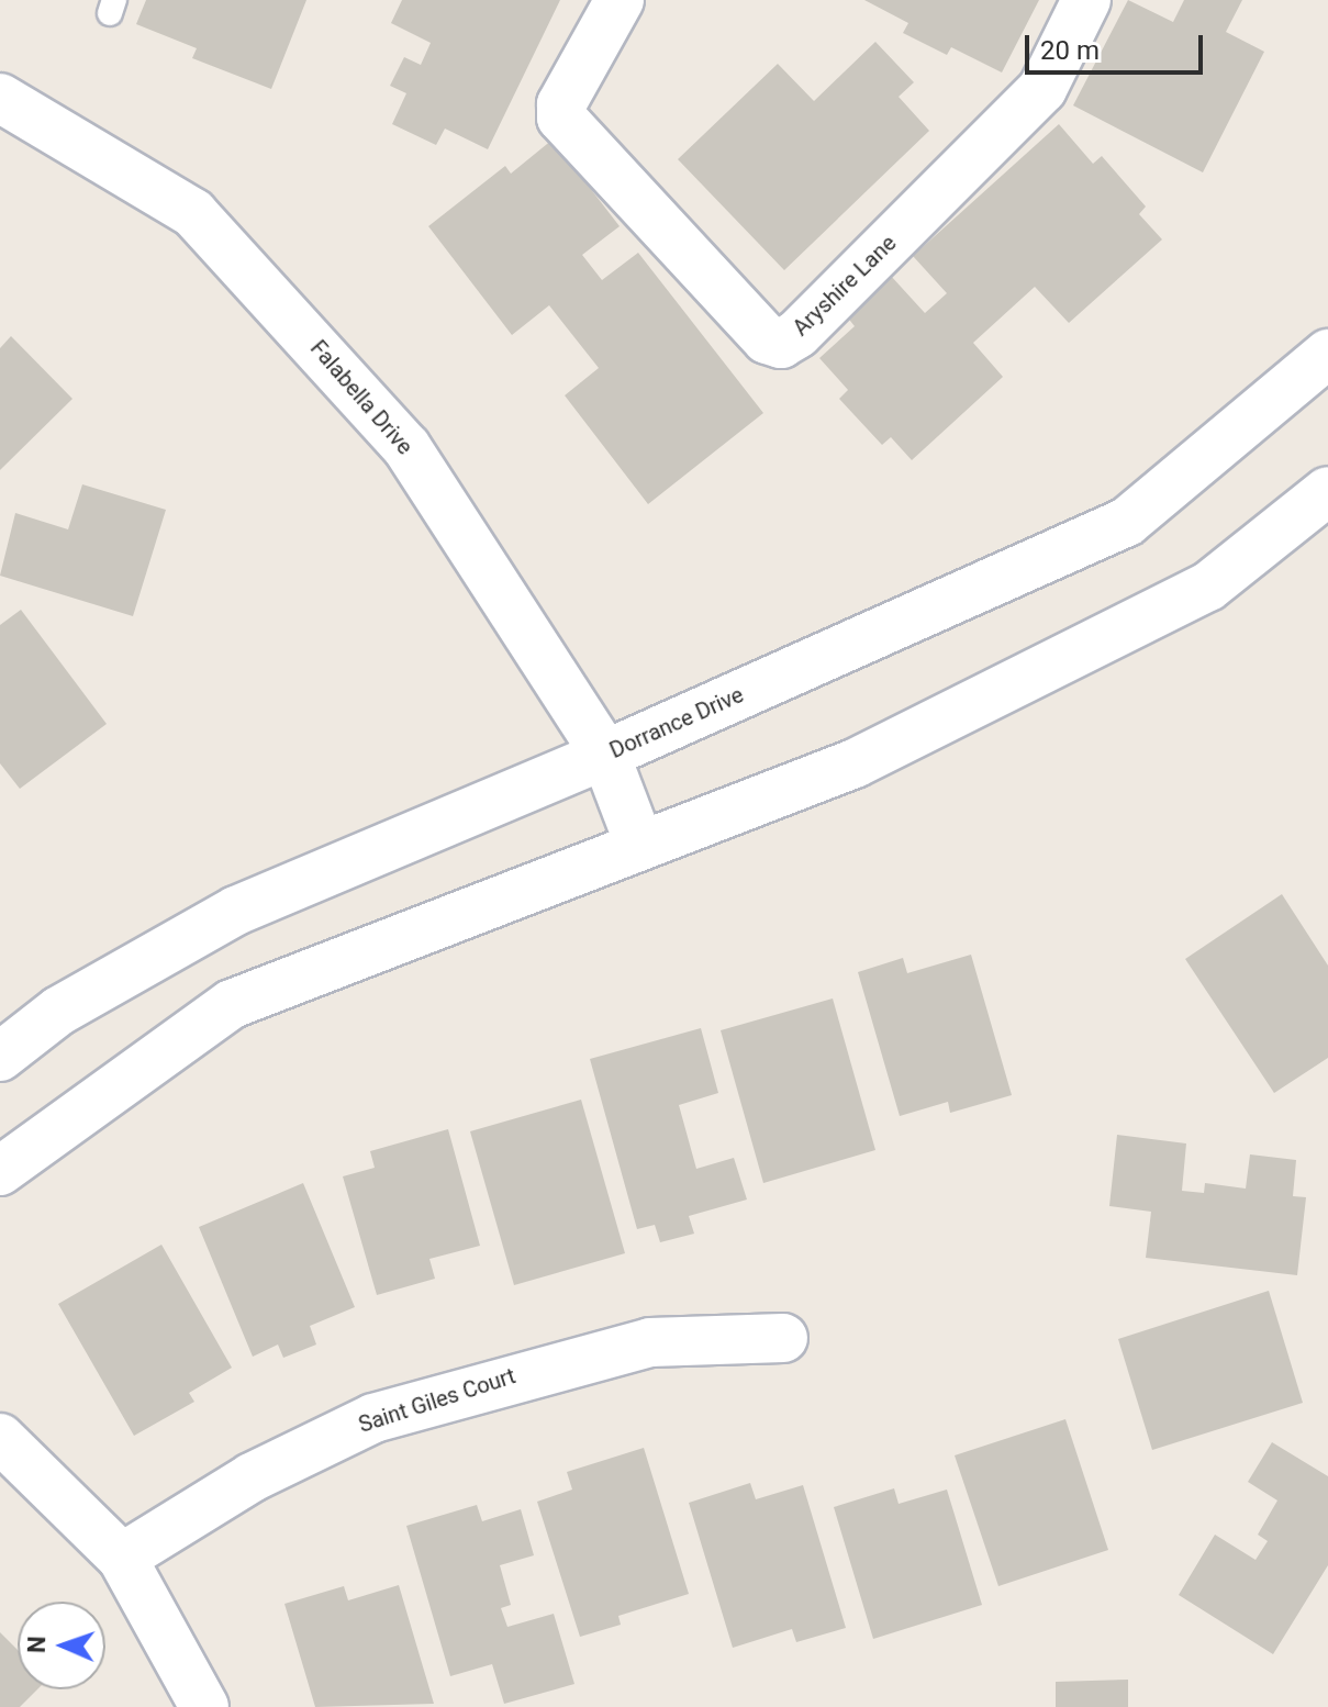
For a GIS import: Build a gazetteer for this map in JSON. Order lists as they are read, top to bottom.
{
  "streets": {
    "street": [
      "Aryshire Lane",
      "Falabella Drive",
      "Dorrance Drive",
      "Saint Giles Court"
    ]
  },
  "crossings": [
    ["Falabella Drive", "Dorrance Drive"]
  ],
  "scale_bar": "20 m",
  "north": "left"
}
